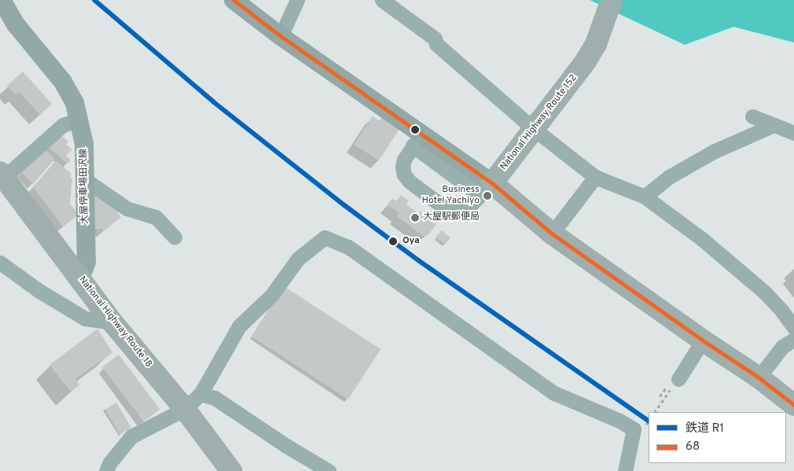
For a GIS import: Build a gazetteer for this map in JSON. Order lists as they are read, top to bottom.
{
  "streets": {
    "highway": ["National Highway Route 152", "National Highway Route 18"],
    "main road": ["大屋停車場田沢線"]
  },
  "crossings": [
    ["大屋停車場田沢線", "National Highway Route 18"]
  ],
  "places": ["Business Hotel Yachiyo", "大屋駅郵便局", "Oya"],
  "lines": ["rail line R1", "transit line 68"],
  "legend": ["鉄道 R1", "68"]
}
